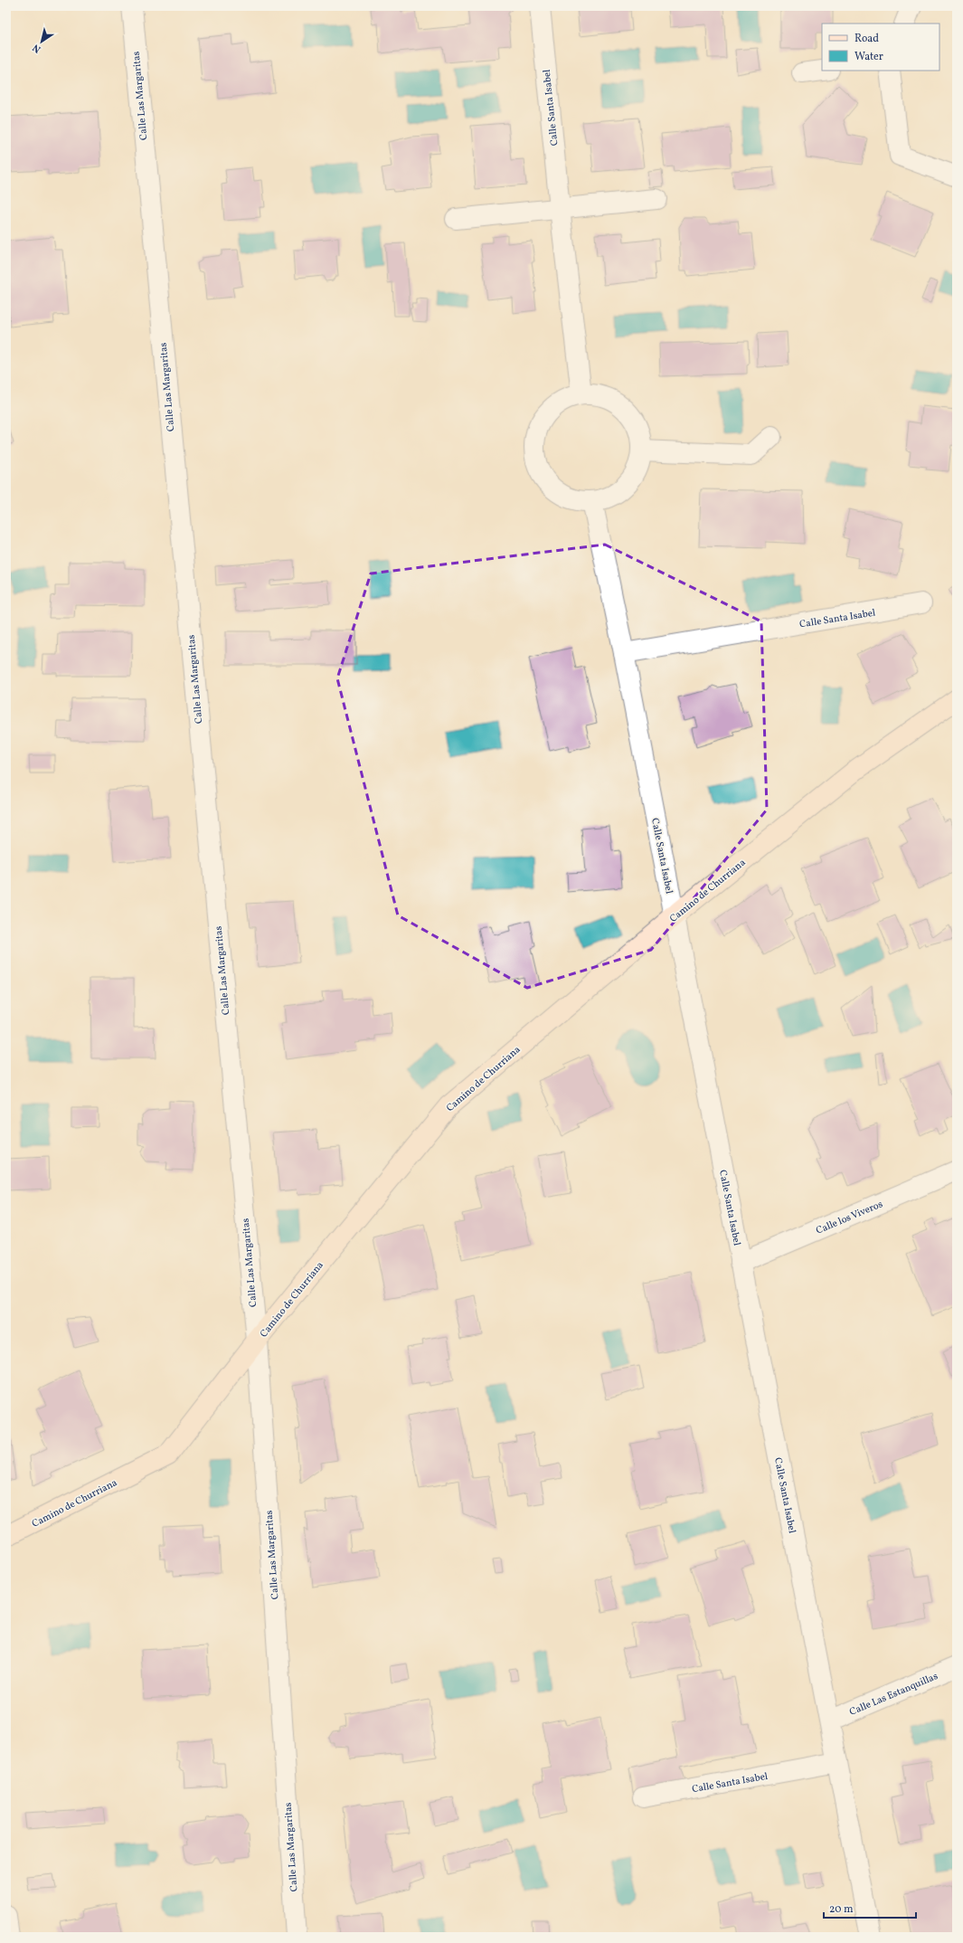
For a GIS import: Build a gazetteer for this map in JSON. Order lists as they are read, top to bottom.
{
  "streets": {
    "street": [
      "Calle Las Margaritas",
      "Calle Santa Isabel",
      "Camino de Churriana",
      "Calle los Viveros",
      "Calle Las Estanquillas"
    ]
  },
  "crossings": [
    ["Calle Las Margaritas", "Camino de Churriana"],
    ["Calle Santa Isabel", "Camino de Churriana"],
    ["Calle Santa Isabel", "Calle los Viveros"],
    ["Calle Santa Isabel", "Calle Las Estanquillas"]
  ],
  "legend": ["Road", "Water"],
  "scale_bar": "20 m",
  "north": "bottom left"
}
